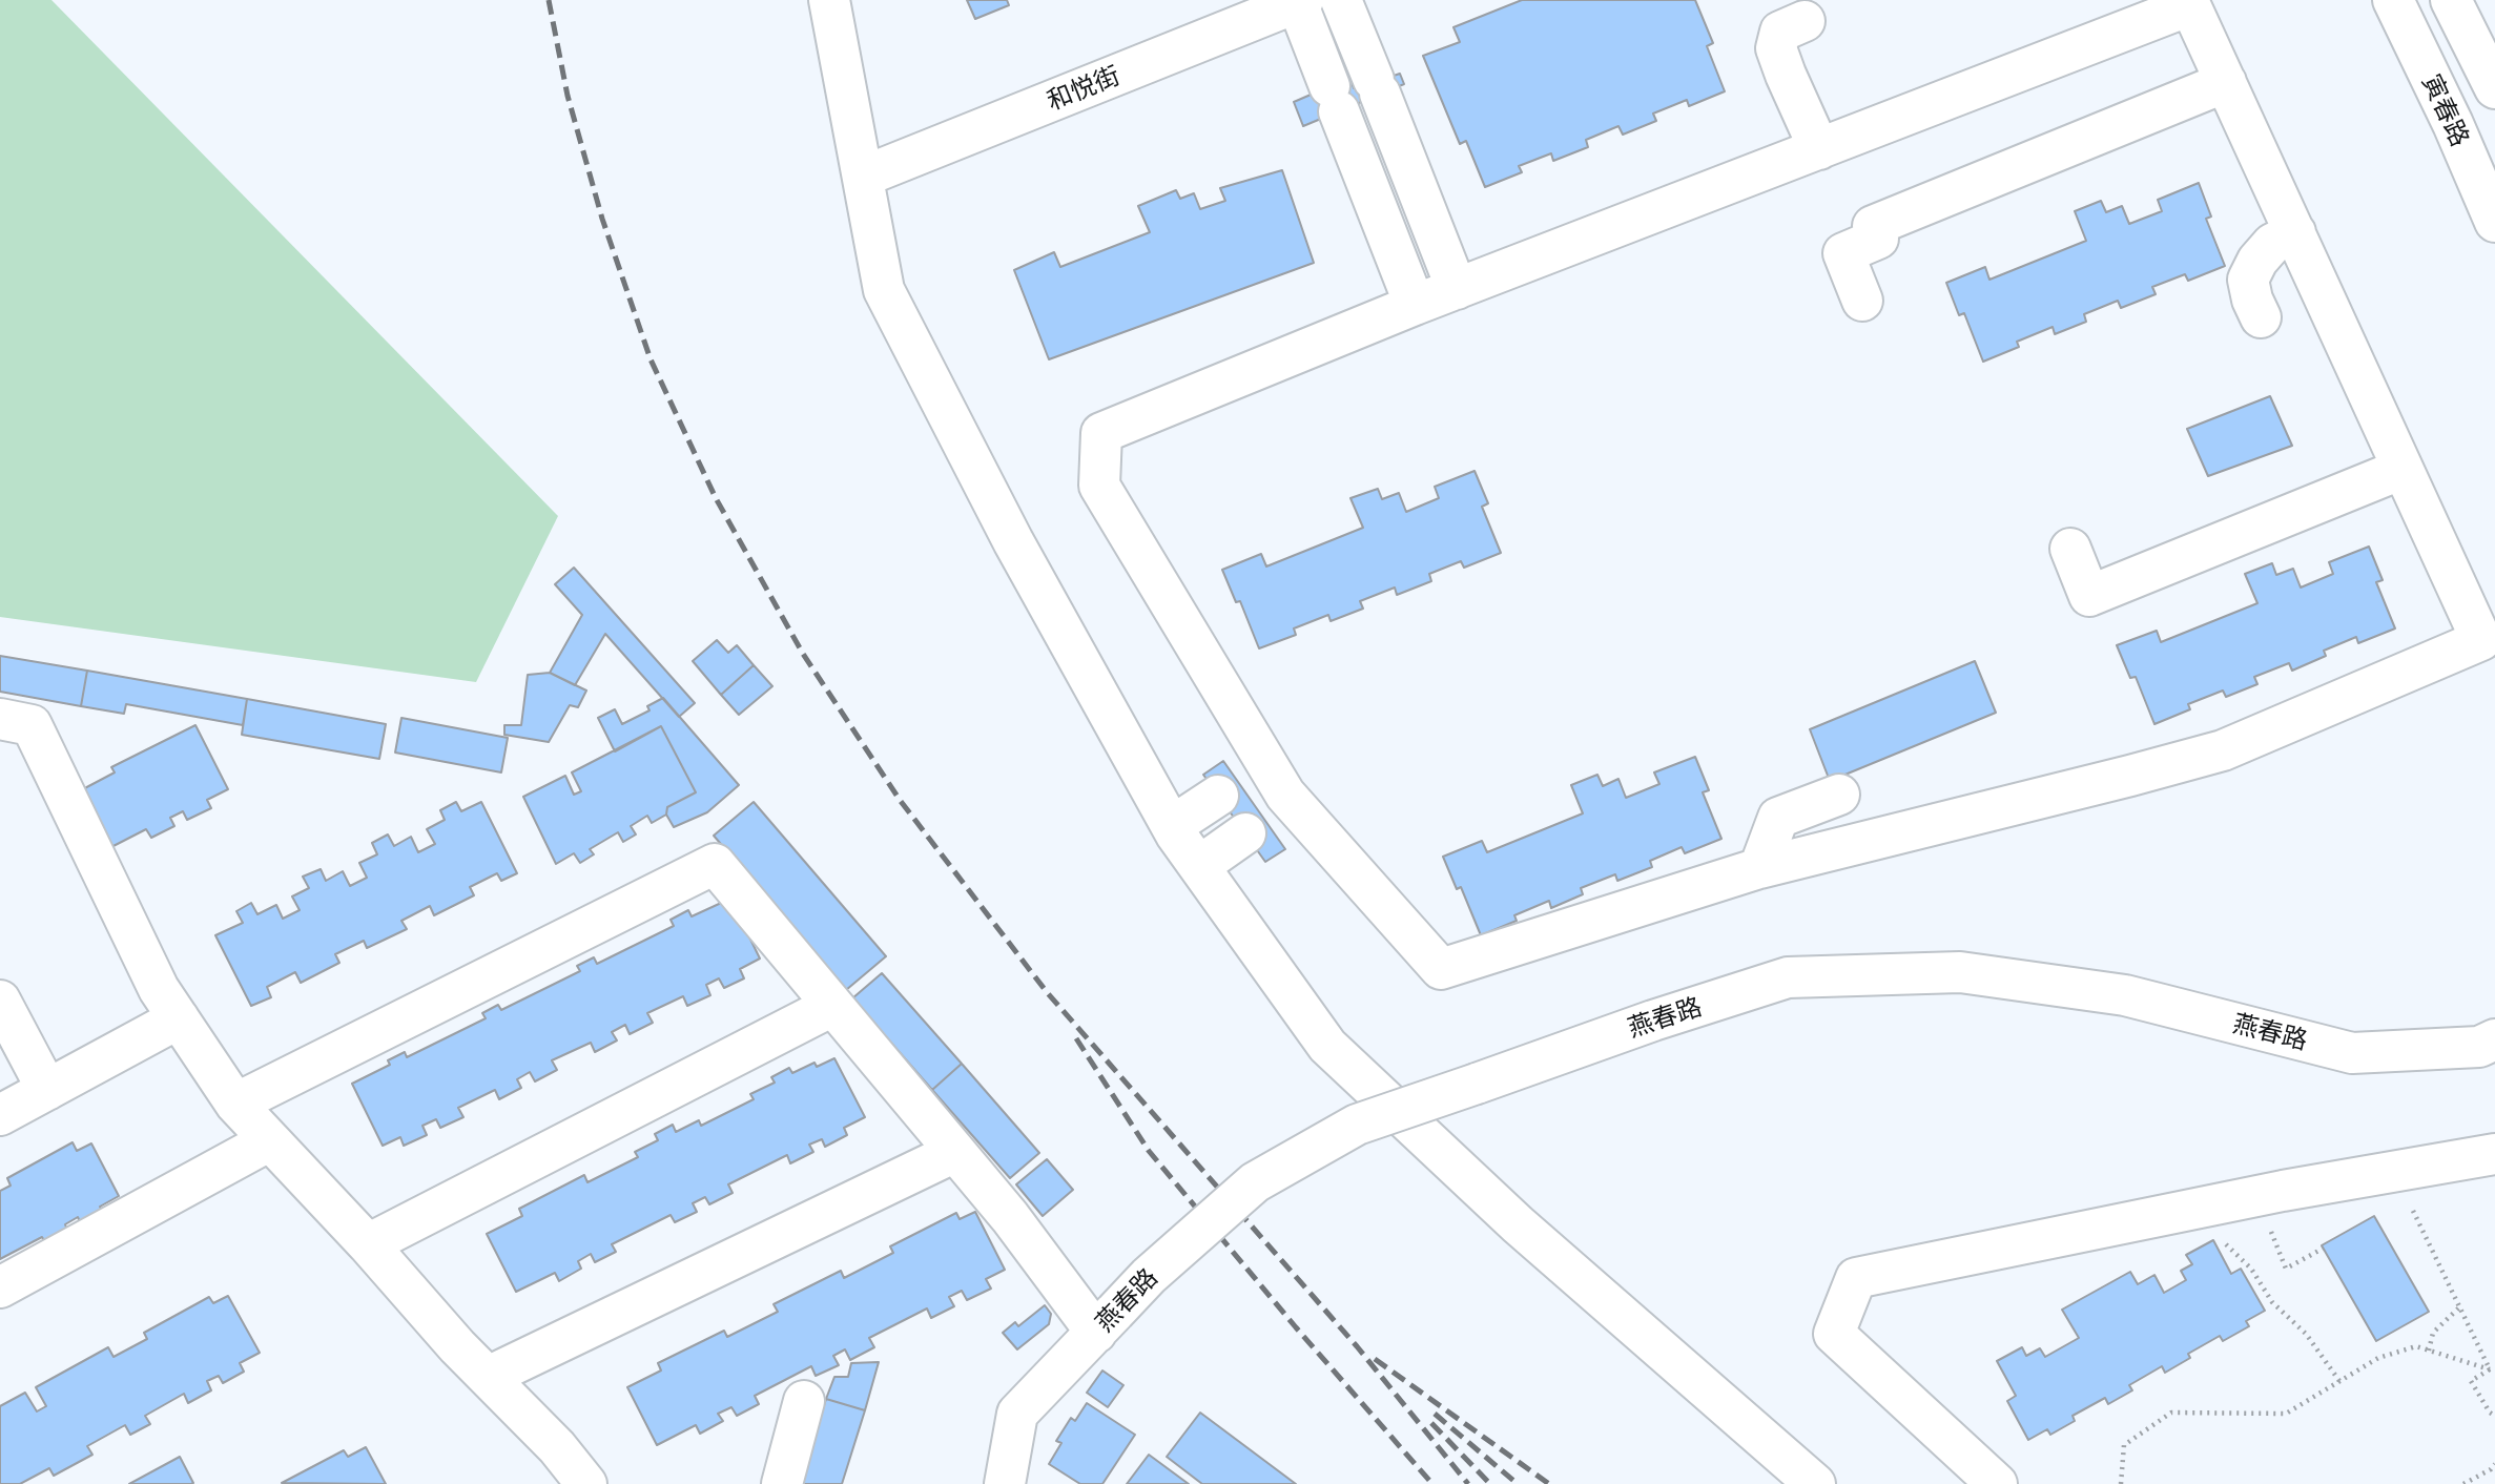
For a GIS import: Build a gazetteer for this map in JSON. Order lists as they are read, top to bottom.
{
  "streets": {
    "street": ["和悦街", "寅春路", "燕春路"]
  }
}
